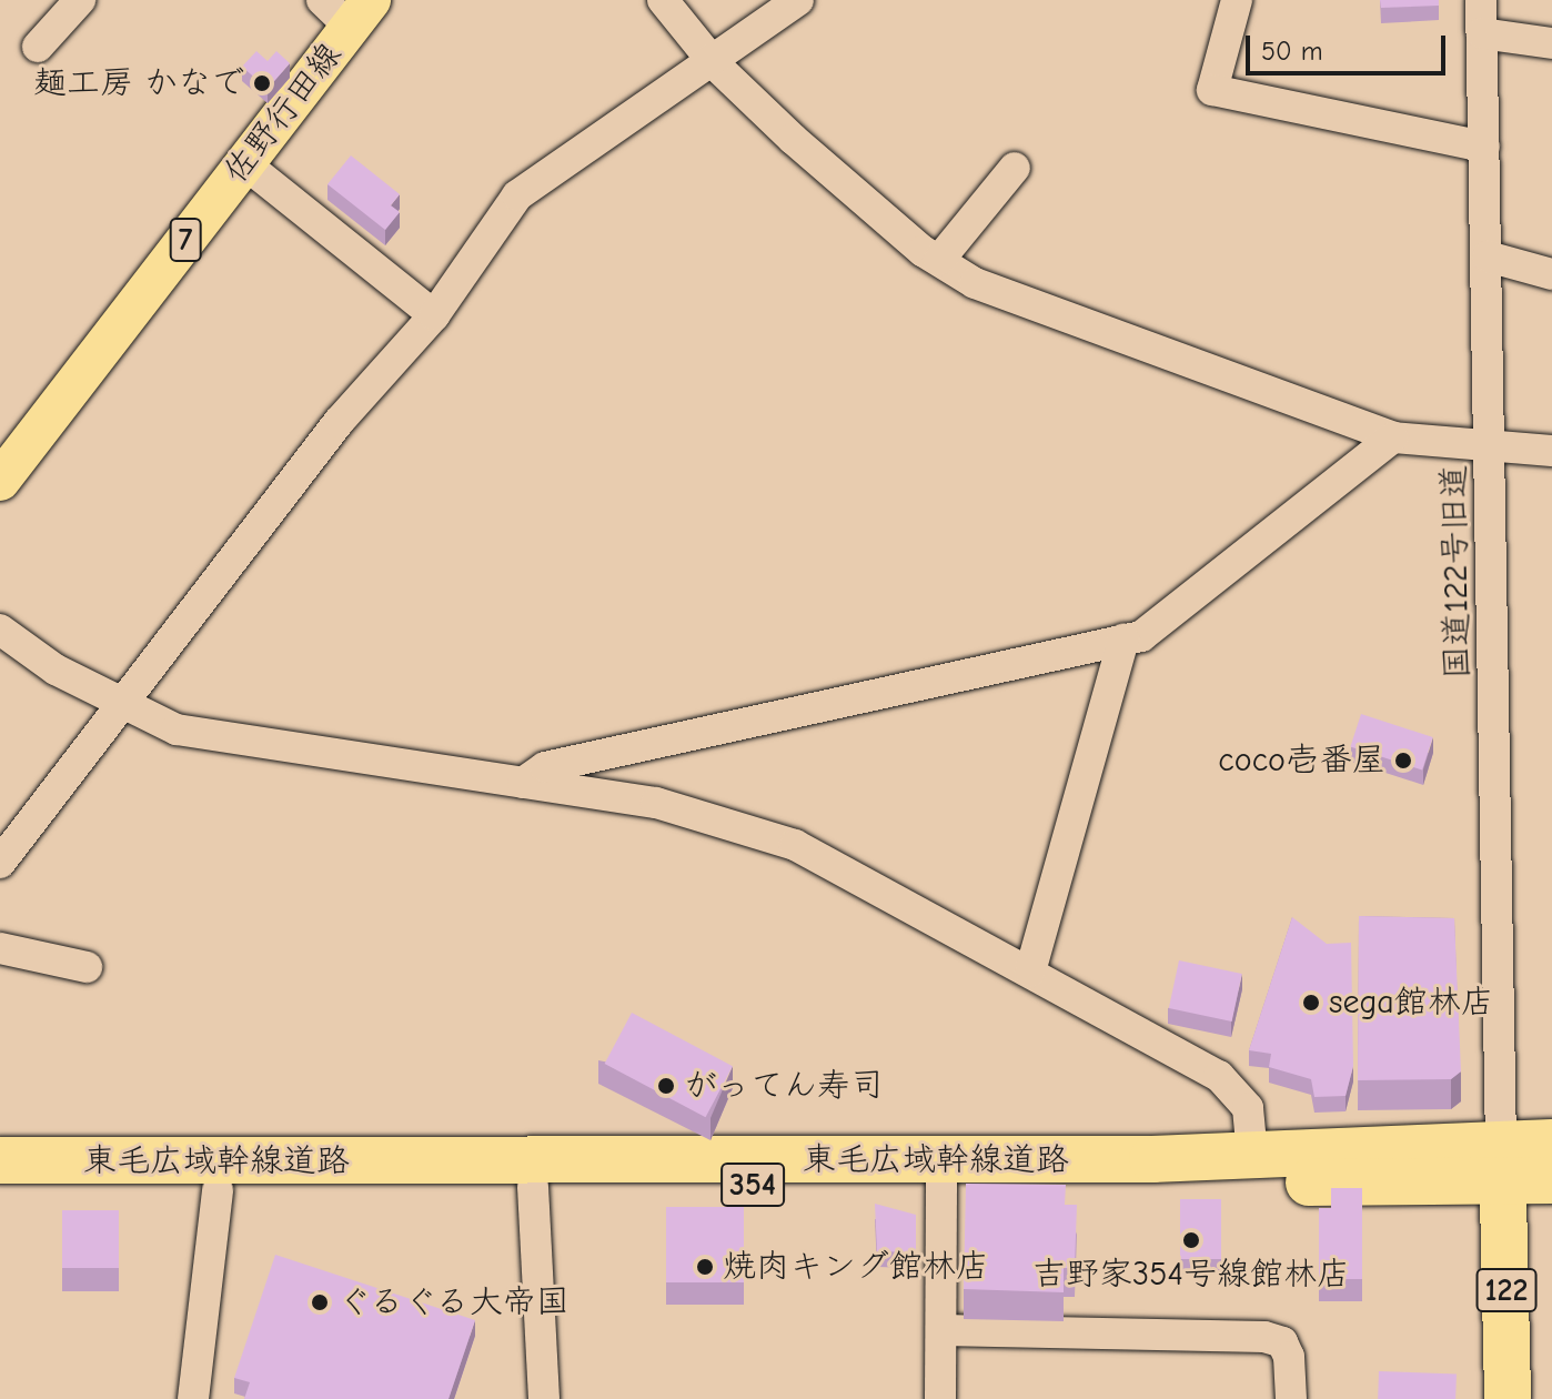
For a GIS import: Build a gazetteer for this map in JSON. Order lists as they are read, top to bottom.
{
  "streets": {
    "highway": ["東毛広域幹線道路", "354", "122"],
    "main road": ["佐野行田線", "7"],
    "street": ["国道122号旧道"]
  },
  "crossings": [
    ["国道122号旧道", "東毛広域幹線道路"],
    ["国道122号旧道", "122"],
    ["東毛広域幹線道路", "122"]
  ],
  "places": [
    "麺工房 かなで",
    "coco壱番屋",
    "sega館林店",
    "がってん寿司",
    "吉野家354号線館林店",
    "焼肉キング館林店",
    "ぐるぐる大帝国"
  ],
  "scale_bar": "50 m"
}
